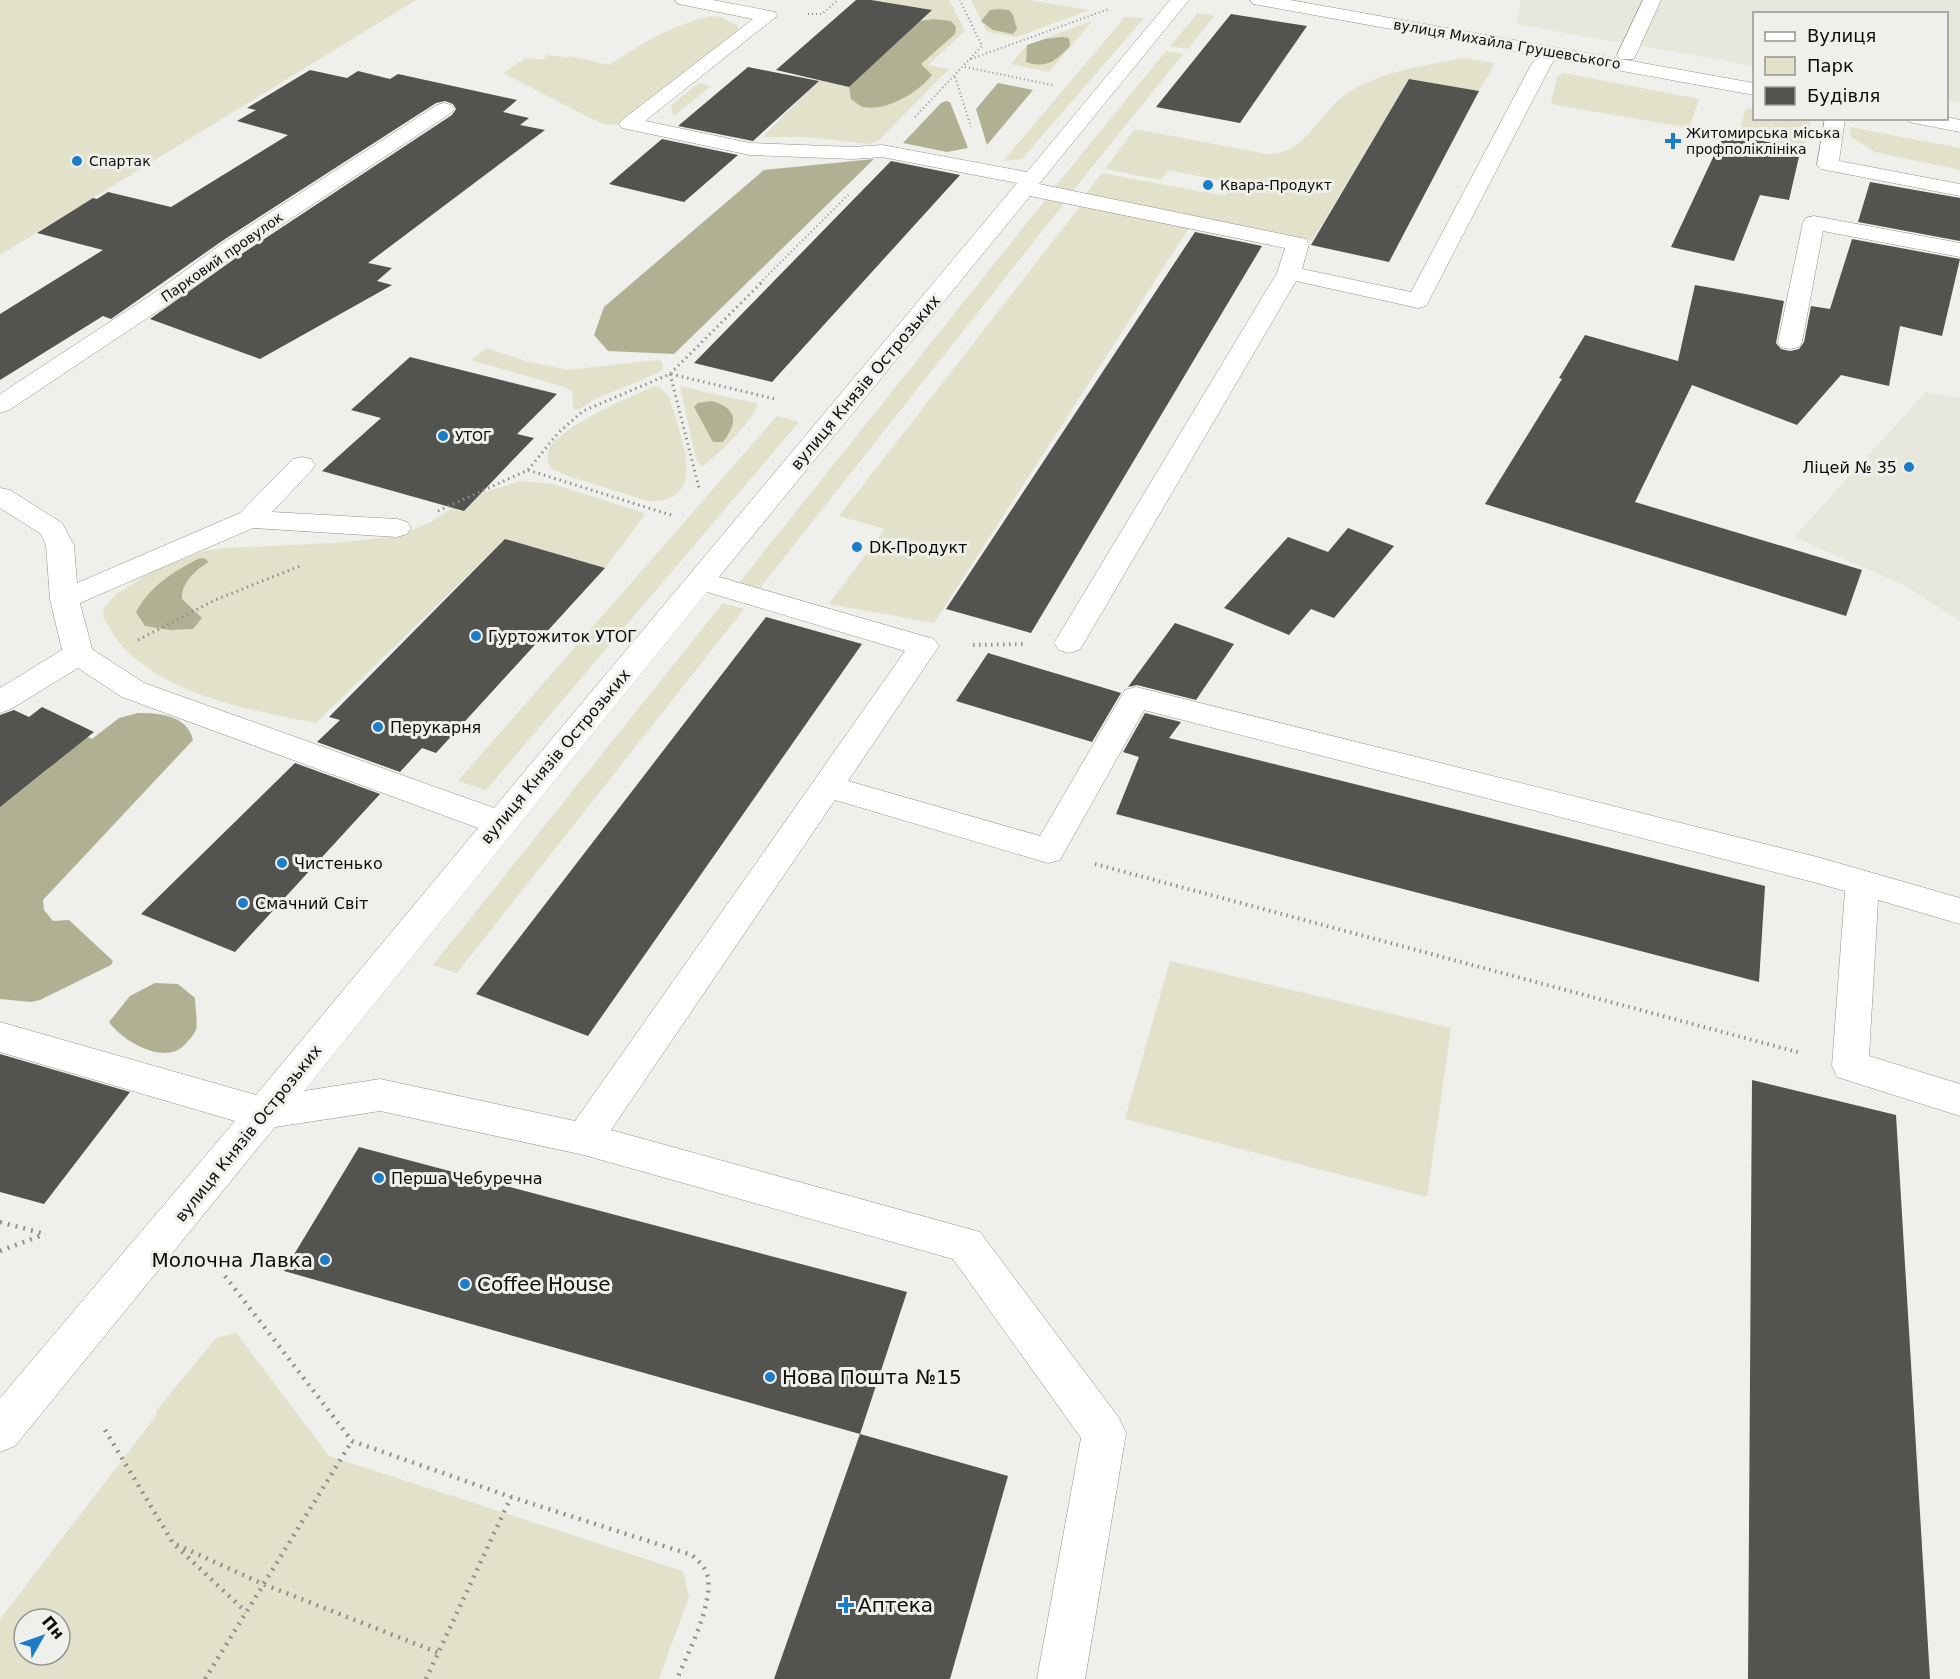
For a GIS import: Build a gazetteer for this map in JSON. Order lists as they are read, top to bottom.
{
  "streets": {
    "street": ["вулиця Михайла Грушевського", "Парковий провулок", "вулиця Князів Острозьких"]
  },
  "places": {
    "health": ["Житомирська міська профполіклініка", "Аптека"],
    "other": [
      "Спартак",
      "Квара-Продукт",
      "УТОГ",
      "Ліцей № 35",
      "DK-Продукт",
      "Гуртожиток УТОГ",
      "Перукарня",
      "Чистенько",
      "Смачний Світ",
      "Перша Чебуречна",
      "Молочна Лавка",
      "Coffee House",
      "Нова Пошта №15"
    ]
  },
  "legend": ["Вулиця", "Парк", "Будівля"],
  "north": "top right"
}
